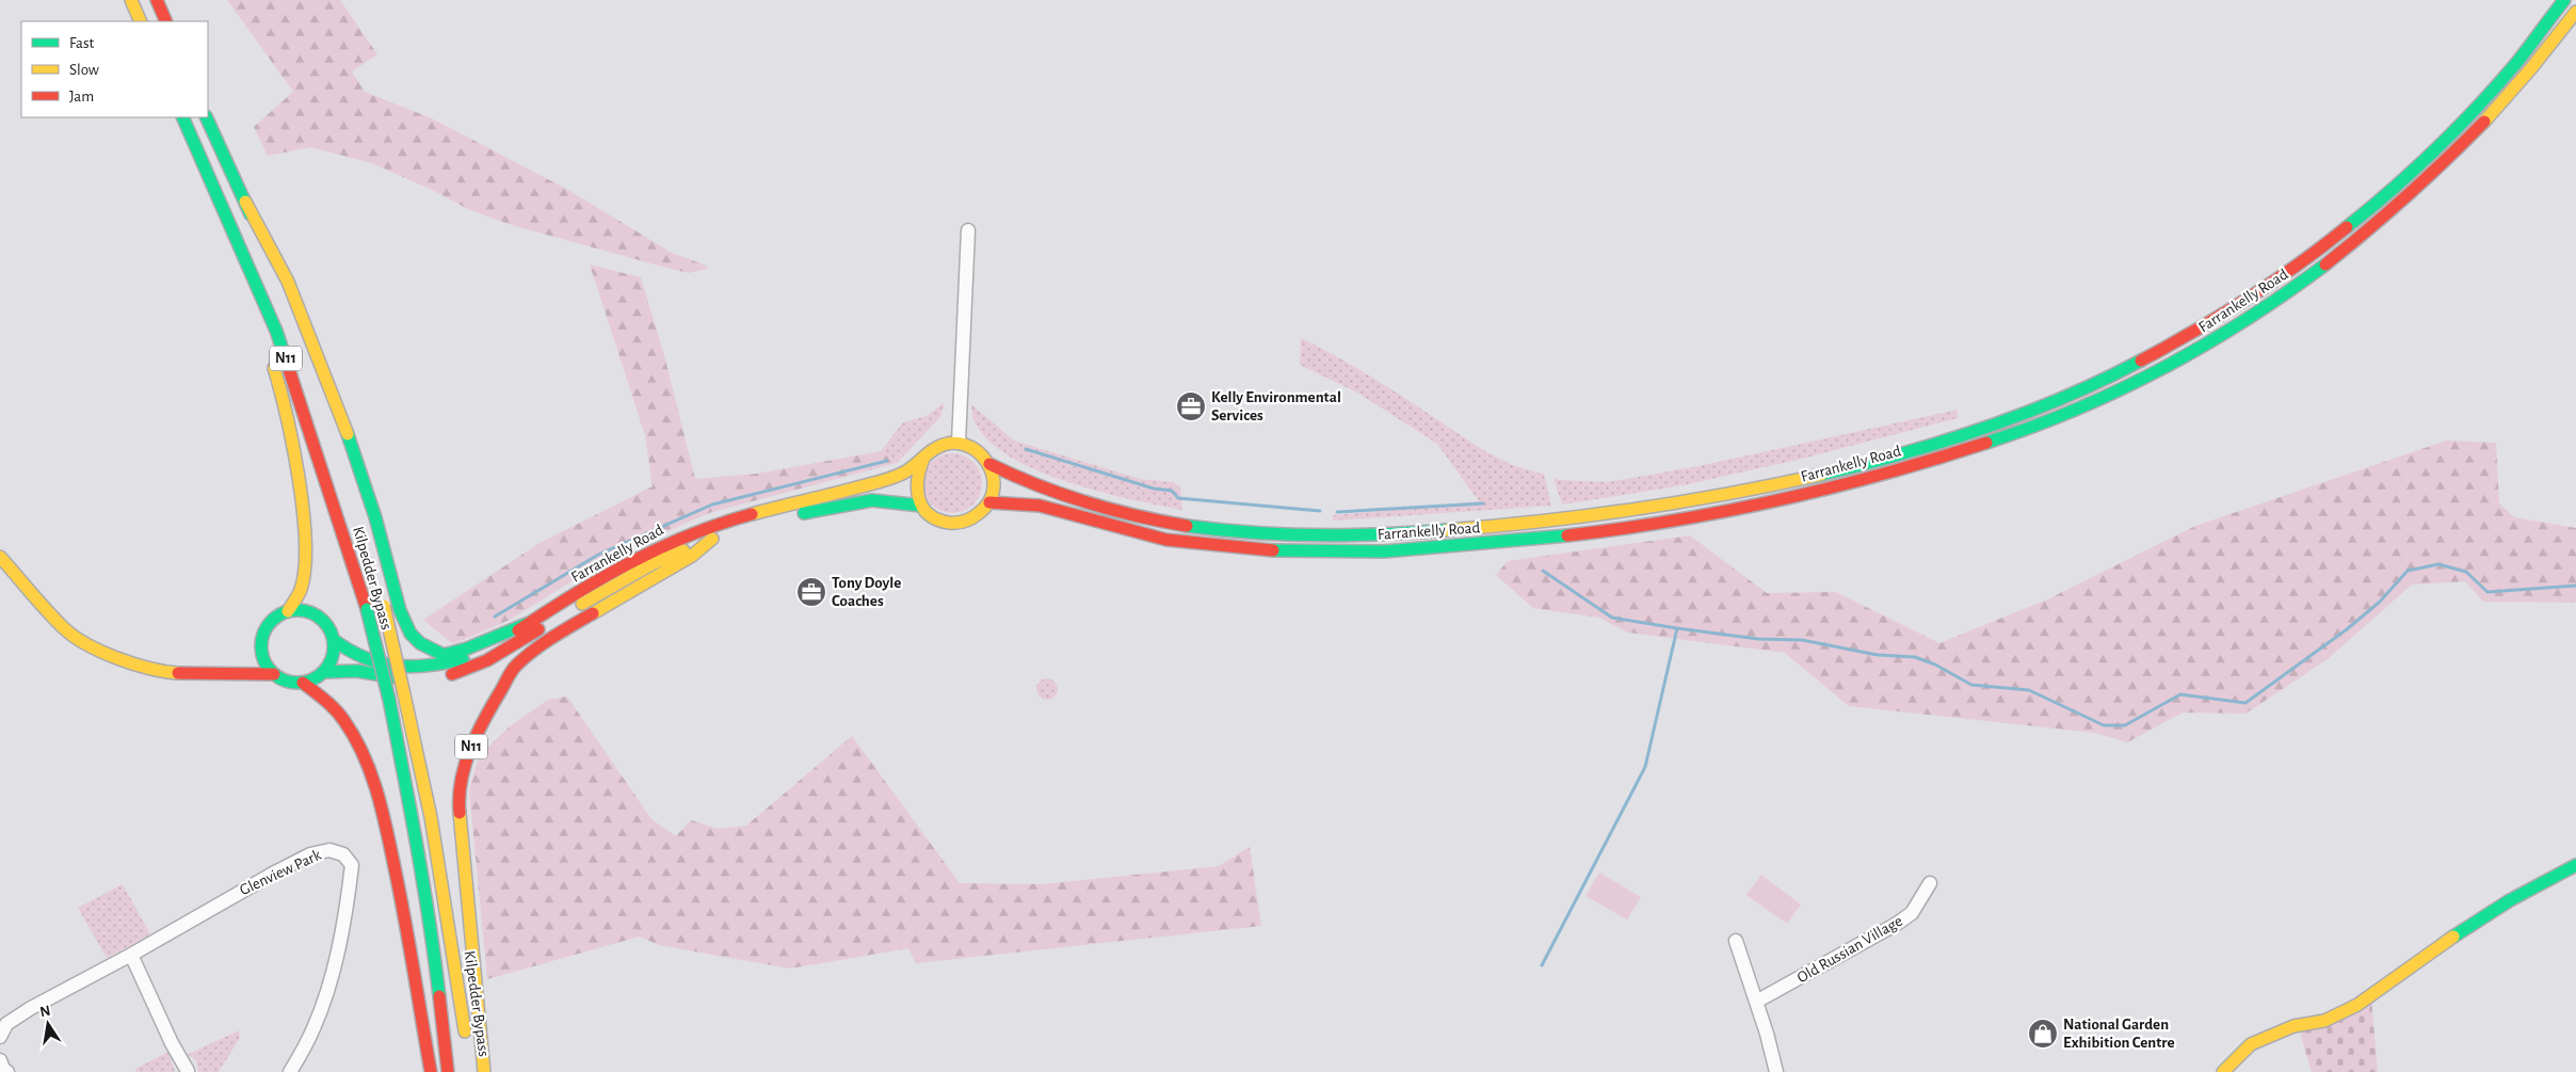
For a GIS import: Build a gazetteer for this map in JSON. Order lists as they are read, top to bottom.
{
  "streets": {
    "main road": ["Farrankelly Road", "N11", "Kilpedder Bypass"],
    "street": ["Glenview Park", "Old Russian Village"]
  },
  "crossings": [
    ["Farrankelly Road", "N11"]
  ],
  "places": {
    "office": ["Kelly Environmental Services", "Tony Doyle Coaches"],
    "shop": ["National Garden Exhibition Centre"]
  },
  "legend": ["Fast", "Slow", "Jam"],
  "north": "top"
}
